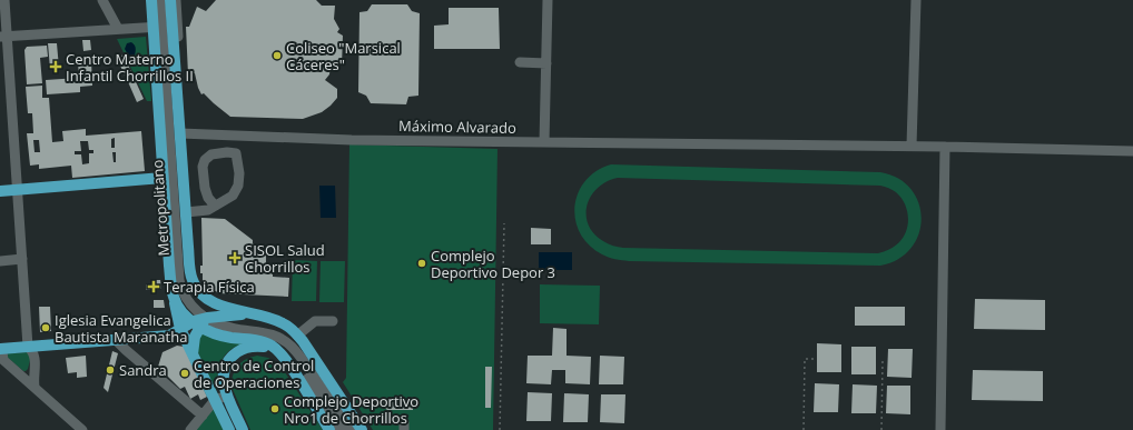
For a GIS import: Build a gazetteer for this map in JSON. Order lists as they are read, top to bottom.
{
  "streets": {
    "street": ["Máximo Alvarado", "Metropolitano"]
  },
  "places": {
    "other": [
      "Coliseo \"Marsical Cáceres\"",
      "Complejo Deportivo Depor 3",
      "Iglesia Evangelica Bautista Maranatha",
      "Sandra",
      "Centro de Control de Operaciones",
      "Complejo Deportivo Nro1 de Chorrillos"
    ],
    "health": ["Centro Materno Infantil Chorrillos II", "SISOL Salud Chorrillos", "Terapia Física"]
  }
}
